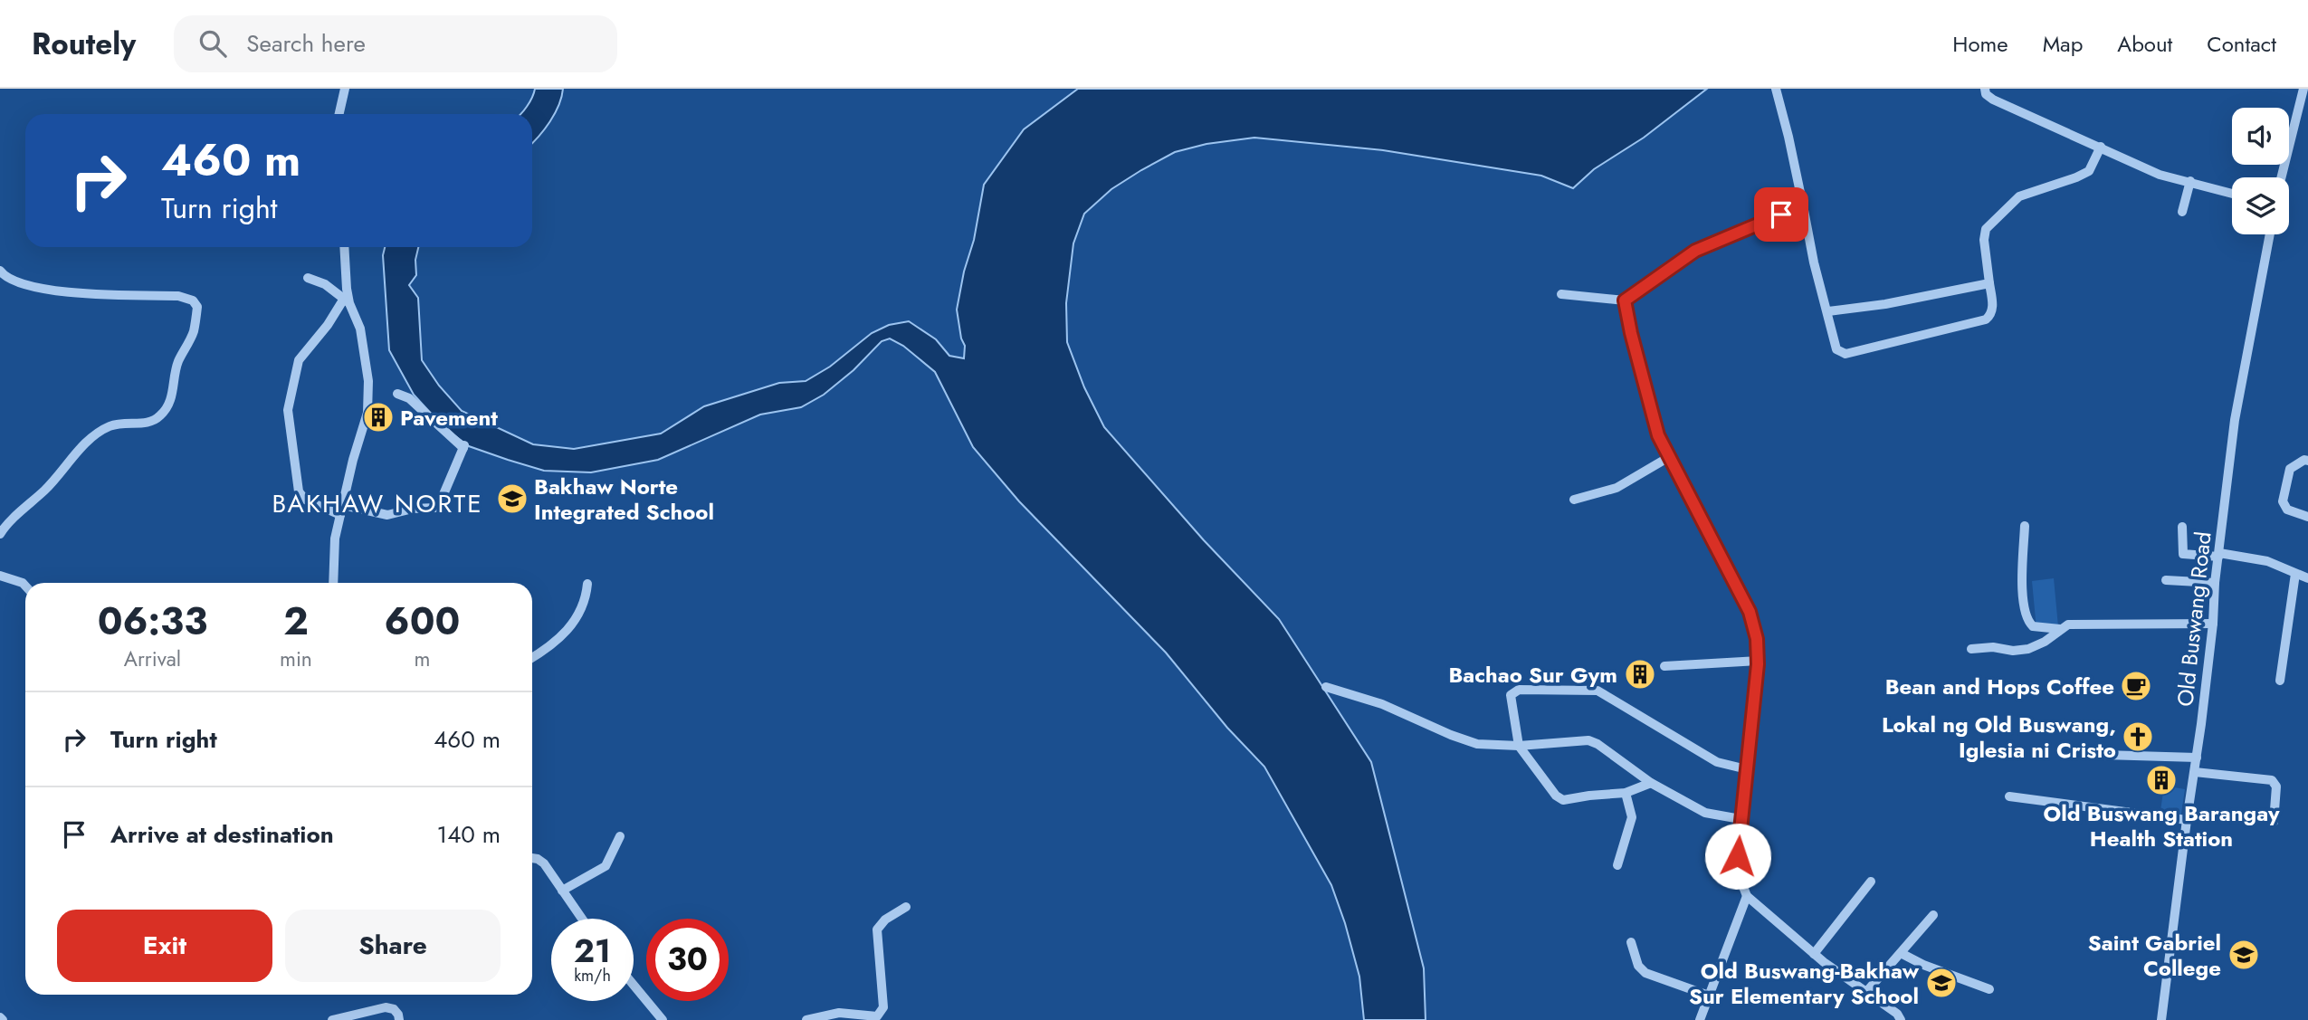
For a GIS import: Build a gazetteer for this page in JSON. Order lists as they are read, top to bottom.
{
  "streets": {
    "street": ["Old Buswang Road"]
  },
  "districts": ["BAKHAW NORTE"],
  "places": {
    "building": ["Pavement", "Bachao Sur Gym", "Old Buswang Barangay Health Station"],
    "school or university": ["Bakhaw Norte Integrated School", "Saint Gabriel College", "Old Buswang-Bakhaw Sur Elementary School"],
    "cafe": ["Bean and Hops Coffee"],
    "church": ["Lokal ng Old Buswang, Iglesia ni Cristo"]
  },
  "page": {
    "header": "Routely",
    "search": "Search here",
    "nav": [
      "Home",
      "Map",
      "About",
      "Contact"
    ],
    "turn": ["460 m", "Turn right"],
    "eta": [
      "06:33",
      "Arrival",
      "2",
      "min",
      "600",
      "m"
    ],
    "list": [
      {
        "name": "Turn right",
        "value": "460 m"
      },
      {
        "name": "Arrive at destination",
        "value": "140 m"
      }
    ],
    "buttons": ["Exit", "Share"],
    "speed": "21 km/h",
    "limit": "30"
  }
}
